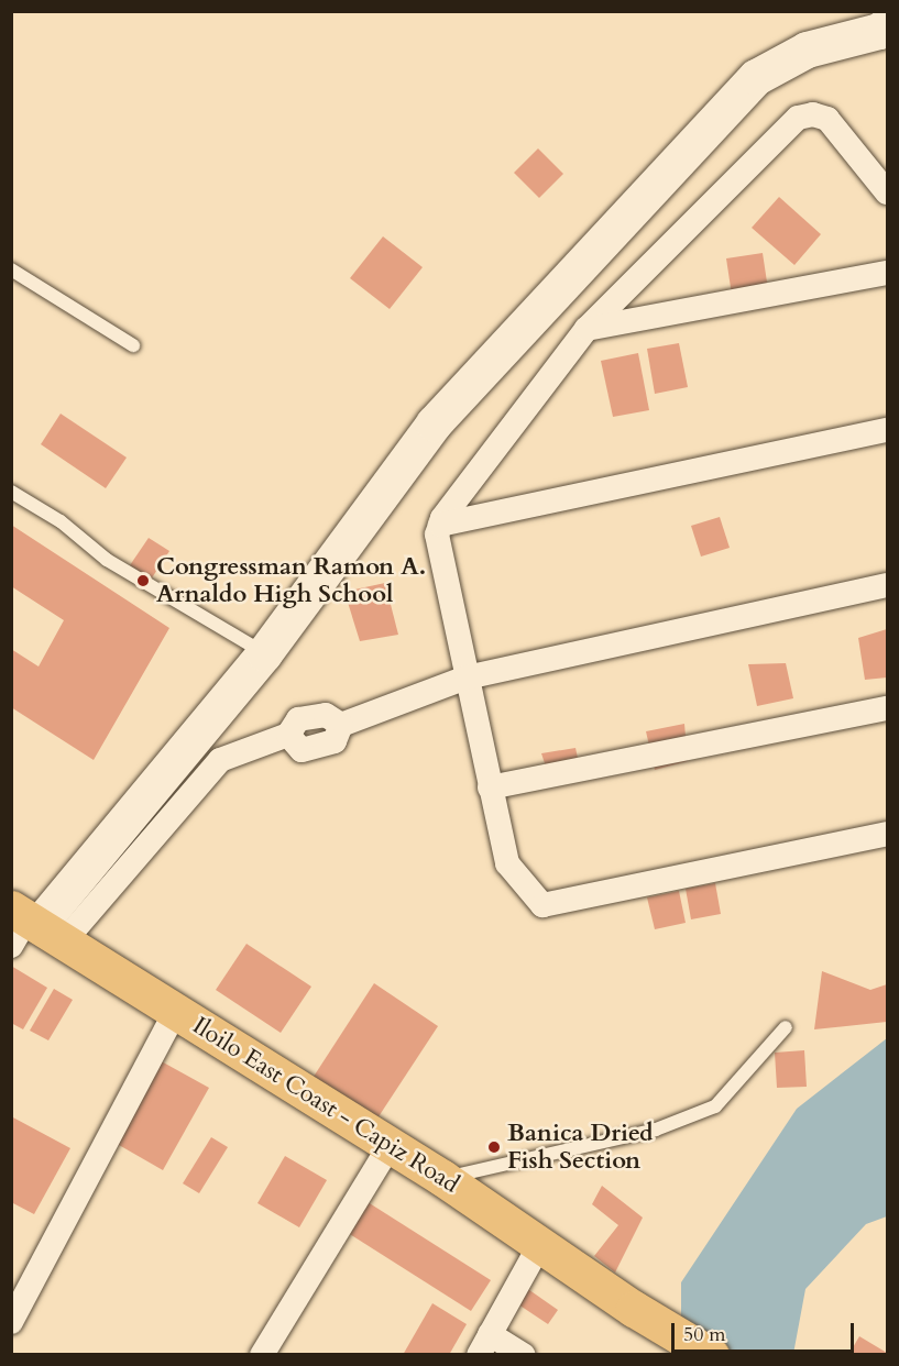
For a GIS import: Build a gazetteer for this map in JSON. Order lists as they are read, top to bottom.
{
  "streets": {
    "main road": ["Iloilo East Coast - Capiz Road"]
  },
  "places": ["Congressman Ramon A. Arnaldo High School", "Banica Dried Fish Section"],
  "scale_bar": "50 m"
}
